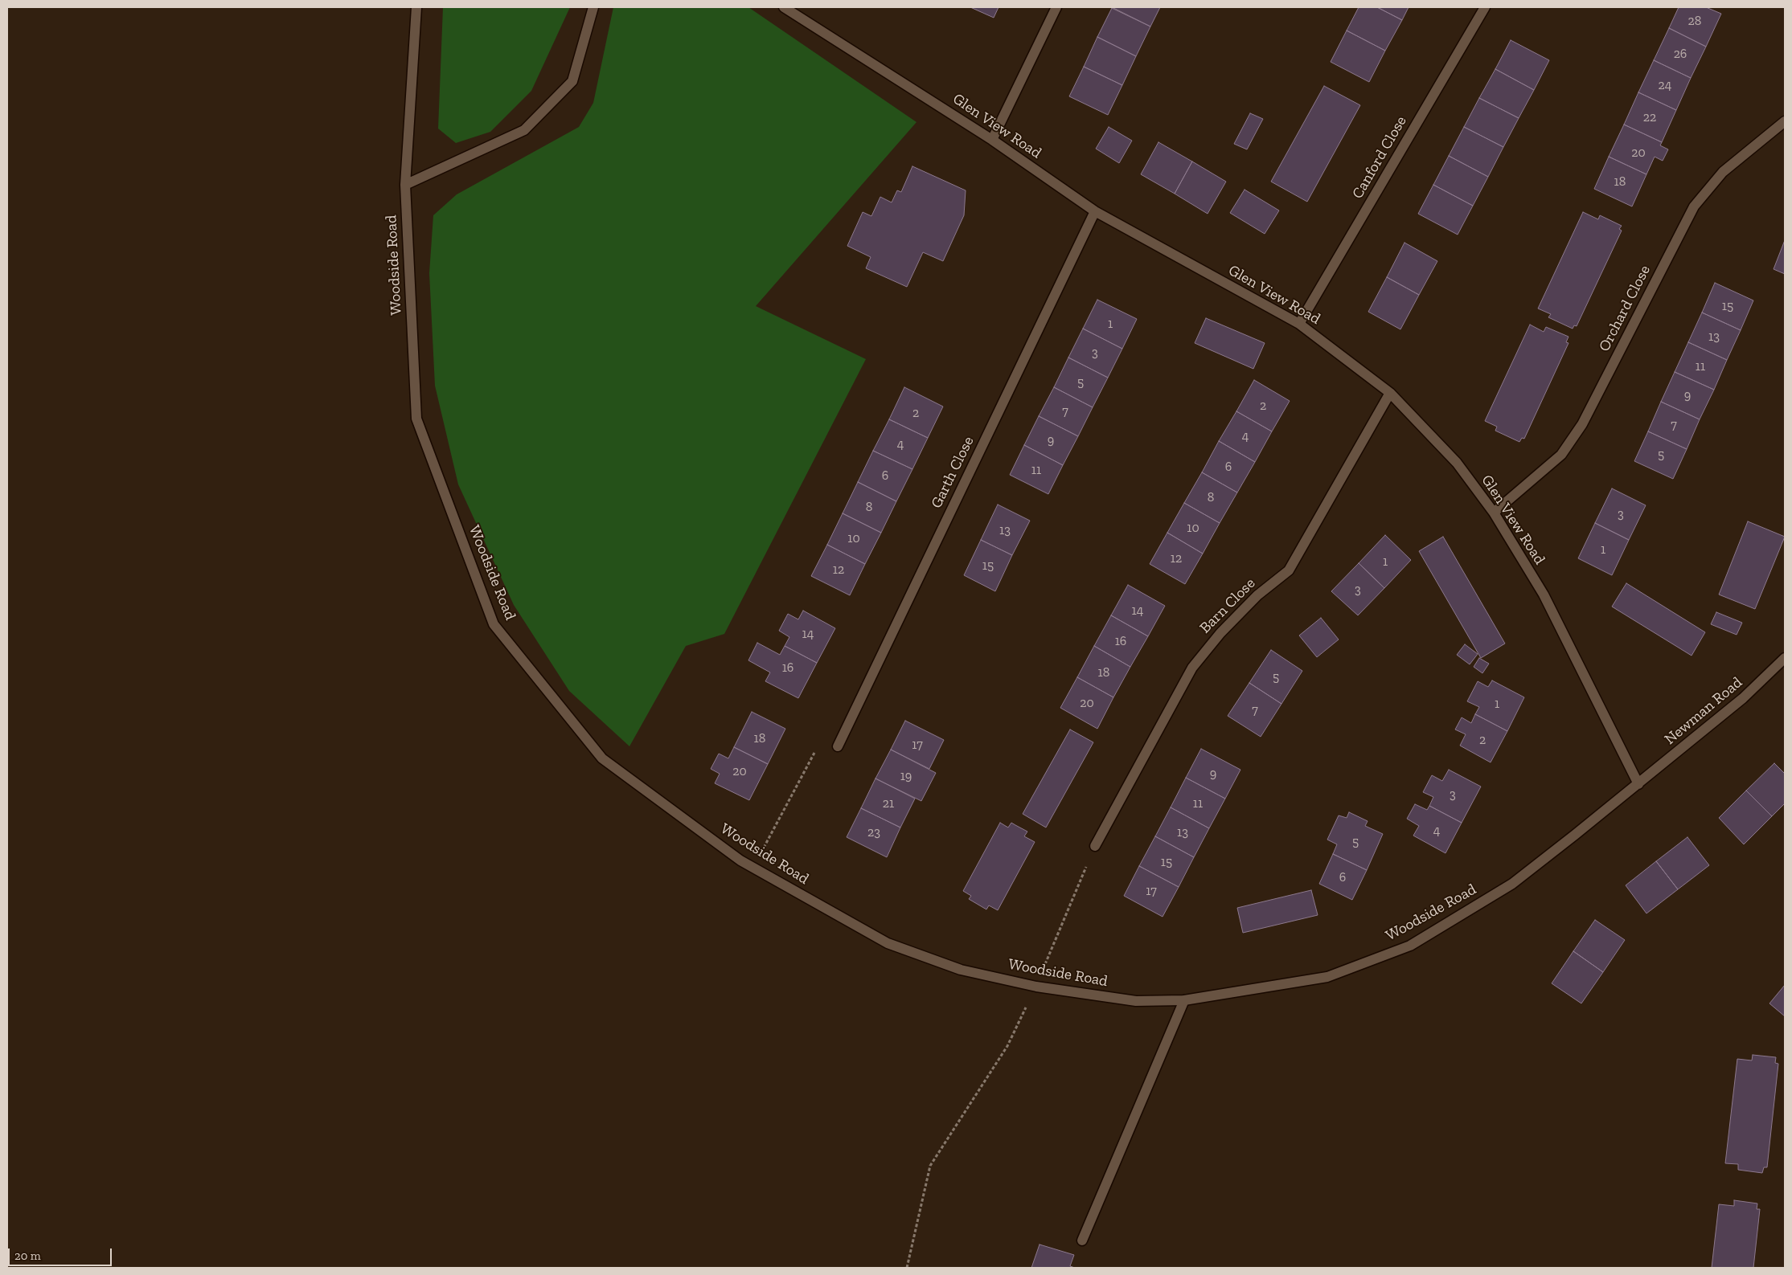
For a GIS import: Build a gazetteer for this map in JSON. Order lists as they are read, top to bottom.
{
  "streets": {
    "street": [
      "Glen View Road",
      "Canford Close",
      "Woodside Road",
      "Orchard Close",
      "Garth Close",
      "Barn Close",
      "Newman Road"
    ]
  },
  "crossings": [
    ["Glen View Road", "Canford Close"],
    ["Glen View Road", "Woodside Road"],
    ["Glen View Road", "Orchard Close"],
    ["Glen View Road", "Garth Close"],
    ["Glen View Road", "Barn Close"],
    ["Glen View Road", "Newman Road"],
    ["Woodside Road", "Newman Road"]
  ],
  "house_numbers": [
    "28",
    "26",
    "24",
    "22",
    "20",
    "18",
    "15",
    "1",
    "13",
    "3",
    "11",
    "5",
    "9",
    "2",
    "7",
    "2",
    "7",
    "4",
    "9",
    "4",
    "5",
    "6",
    "11",
    "6",
    "8",
    "8",
    "3",
    "10",
    "13",
    "10",
    "1",
    "12",
    "1",
    "15",
    "12",
    "3",
    "14",
    "14",
    "16",
    "16",
    "18",
    "5",
    "20",
    "1",
    "7",
    "18",
    "2",
    "17",
    "20",
    "9",
    "19",
    "3",
    "21",
    "11",
    "4",
    "23",
    "13",
    "5",
    "15",
    "6",
    "17"
  ],
  "scale_bar": "20 m"
}
